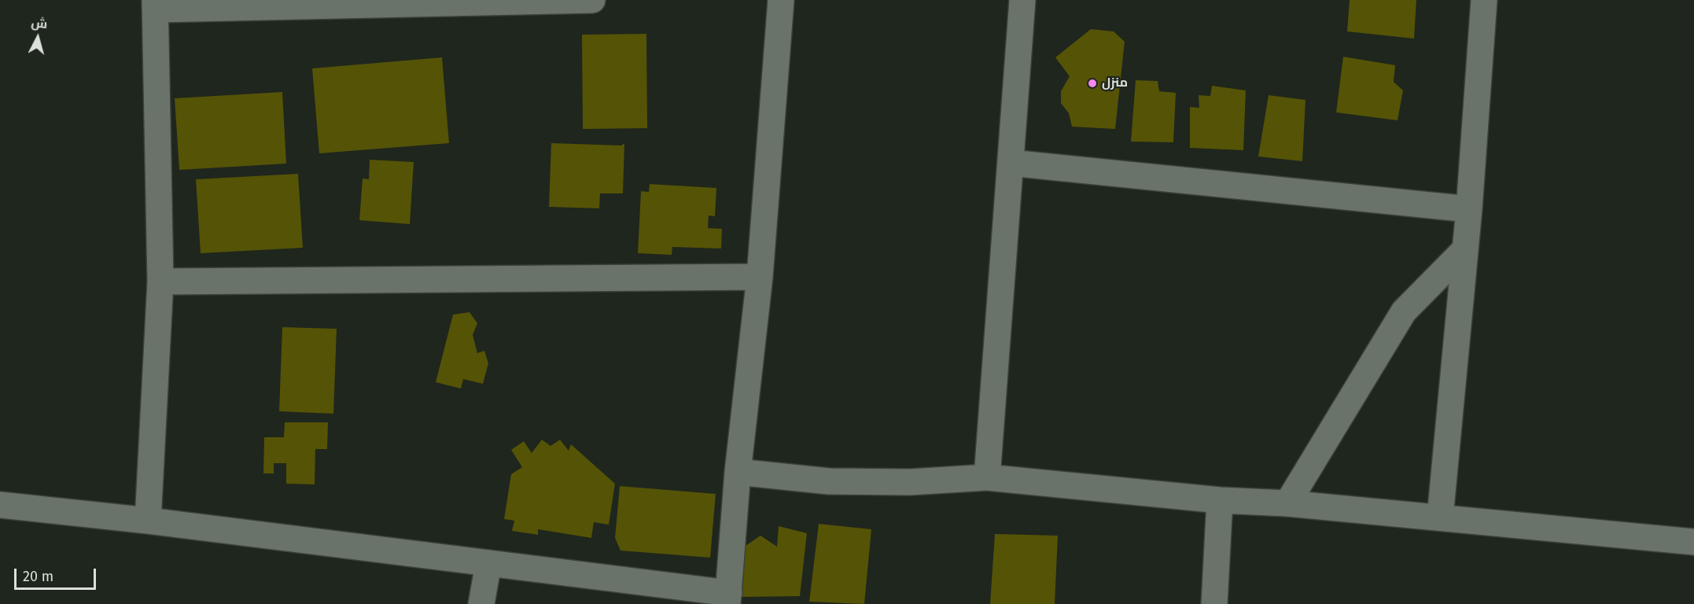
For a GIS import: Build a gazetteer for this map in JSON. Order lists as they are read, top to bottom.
{
  "places": ["منزل"],
  "scale_bar": "20 m",
  "north": "top"
}
